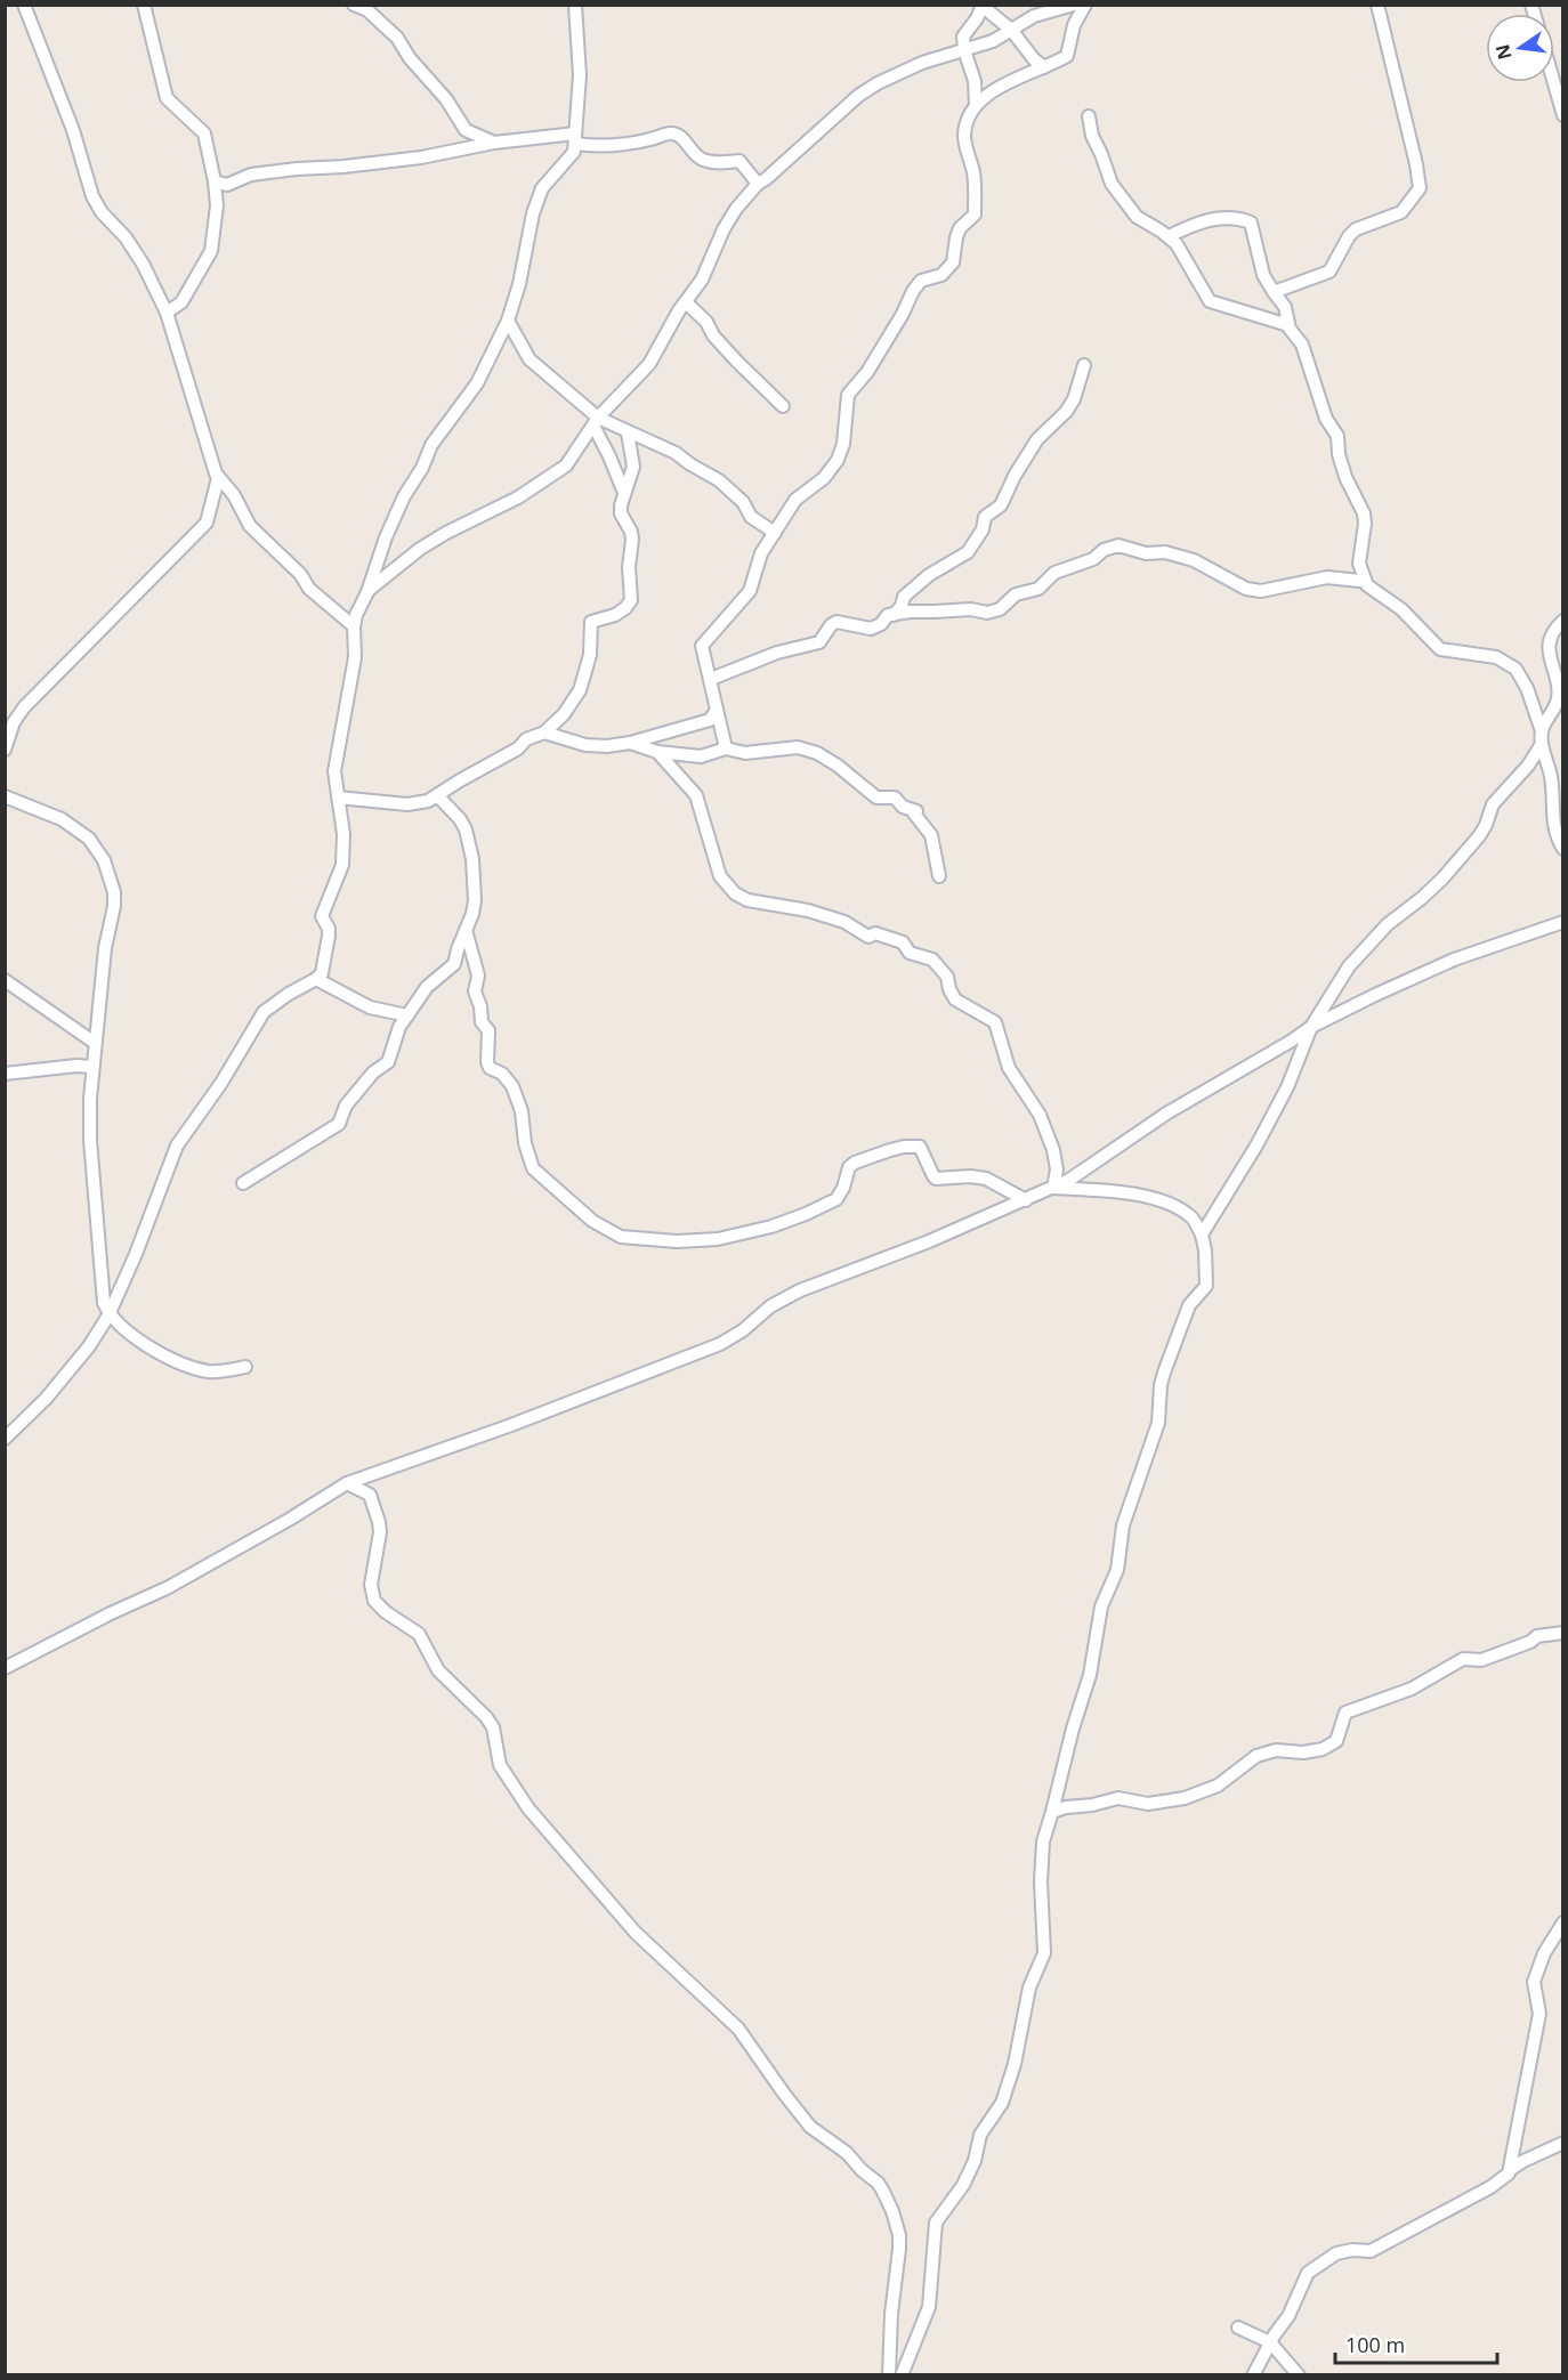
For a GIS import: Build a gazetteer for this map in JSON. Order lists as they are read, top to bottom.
{
  "scale_bar": "100 m",
  "north": "left"
}
